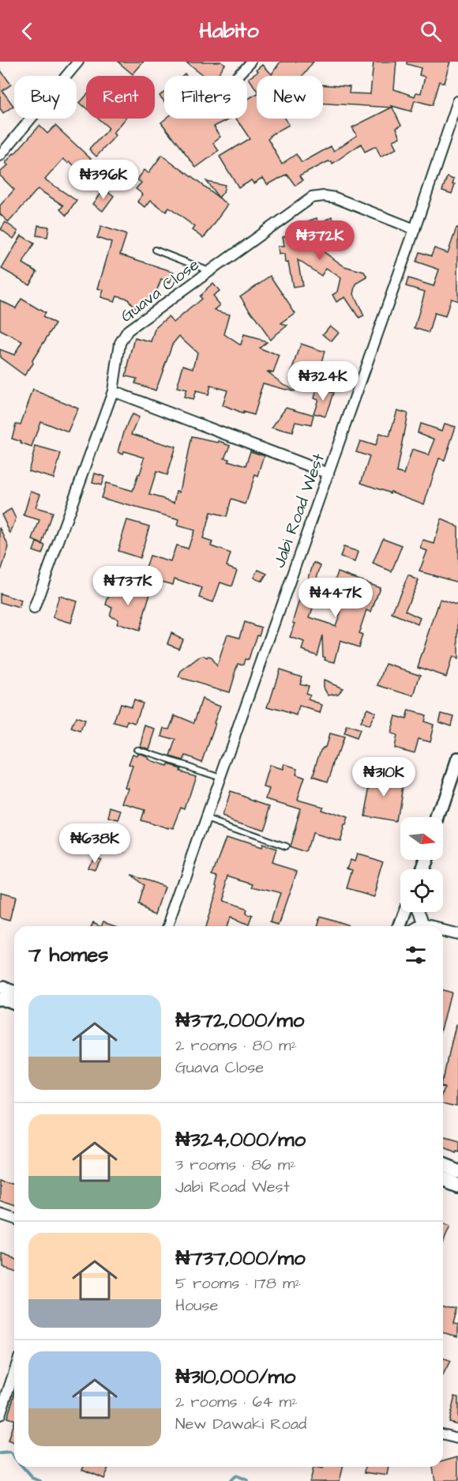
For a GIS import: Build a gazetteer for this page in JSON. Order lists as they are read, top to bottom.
{
  "streets": {
    "street": ["Guava Close", "Jabi Road West"]
  },
  "crossings": [
    ["Guava Close", "Jabi Road West"]
  ],
  "north": "right",
  "page": {
    "header": "Habito",
    "chip": [
      "Buy",
      "Rent",
      "Filters",
      "New"
    ],
    "price": [
      "₦396K",
      "₦372K",
      "₦324K",
      "₦737K",
      "₦447K",
      "₦310K",
      "₦638K"
    ],
    "heading": "7 homes",
    "list": [
      {
        "name": "₦372,000/mo",
        "note": "2 rooms · 80 m² · Guava Close"
      },
      {
        "name": "₦324,000/mo",
        "note": "3 rooms · 86 m² · Jabi Road West"
      },
      {
        "name": "₦737,000/mo",
        "note": "5 rooms · 178 m² · House"
      },
      {
        "name": "₦310,000/mo",
        "note": "2 rooms · 64 m² · New Dawaki Road"
      }
    ]
  }
}
